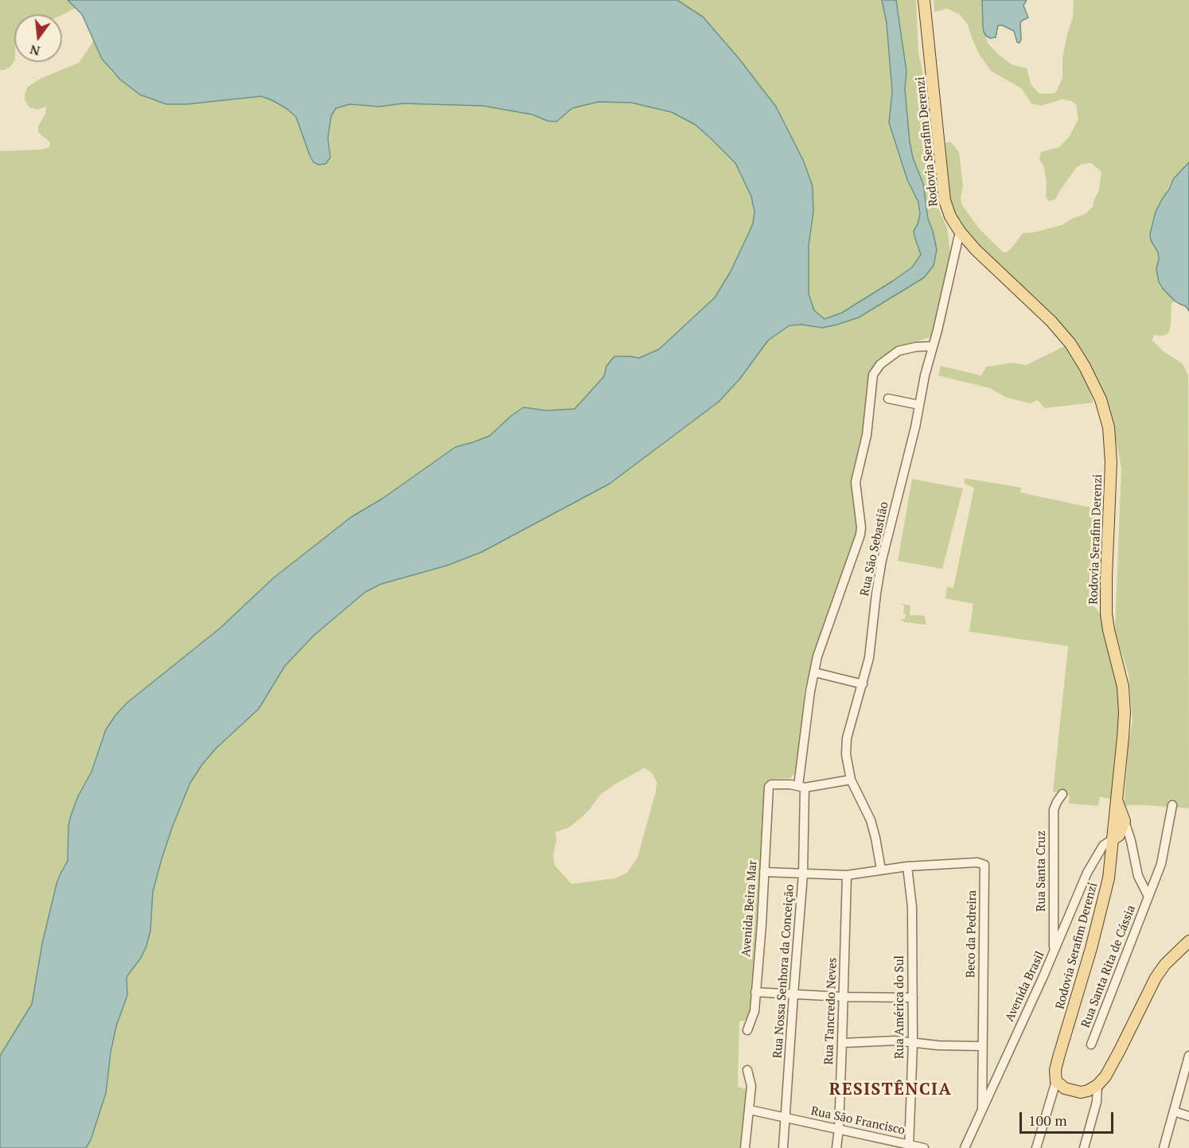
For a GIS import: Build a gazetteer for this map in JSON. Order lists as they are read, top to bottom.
{
  "streets": {
    "main road": ["Rodovia Serafim Derenzi"],
    "street": [
      "Rua São Sebastião",
      "Rua Santa Cruz",
      "Avenida Beira Mar",
      "Beco da Pedreira",
      "Rua Santa Rita de Cássia",
      "Rua Nossa Senhora da Conceição",
      "Avenida Brasil",
      "Rua América do Sul",
      "Rua Tancredo Neves",
      "Rua São Francisco"
    ]
  },
  "crossings": [
    ["Rodovia Serafim Derenzi", "Rua São Sebastião"],
    ["Rodovia Serafim Derenzi", "Avenida Brasil"],
    ["Rua São Sebastião", "Beco da Pedreira"],
    ["Rua Santa Cruz", "Avenida Brasil"],
    ["Avenida Beira Mar", "Beco da Pedreira"],
    ["Avenida Beira Mar", "Rua Nossa Senhora da Conceição"],
    ["Beco da Pedreira", "Rua Nossa Senhora da Conceição"],
    ["Beco da Pedreira", "Avenida Brasil"],
    ["Beco da Pedreira", "Rua América do Sul"],
    ["Beco da Pedreira", "Rua Tancredo Neves"],
    ["Rua Nossa Senhora da Conceição", "Rua São Francisco"],
    ["Rua América do Sul", "Rua São Francisco"],
    ["Rua Tancredo Neves", "Rua São Francisco"]
  ],
  "districts": ["RESISTÊNCIA"],
  "scale_bar": "100 m",
  "north": "bottom"
}
